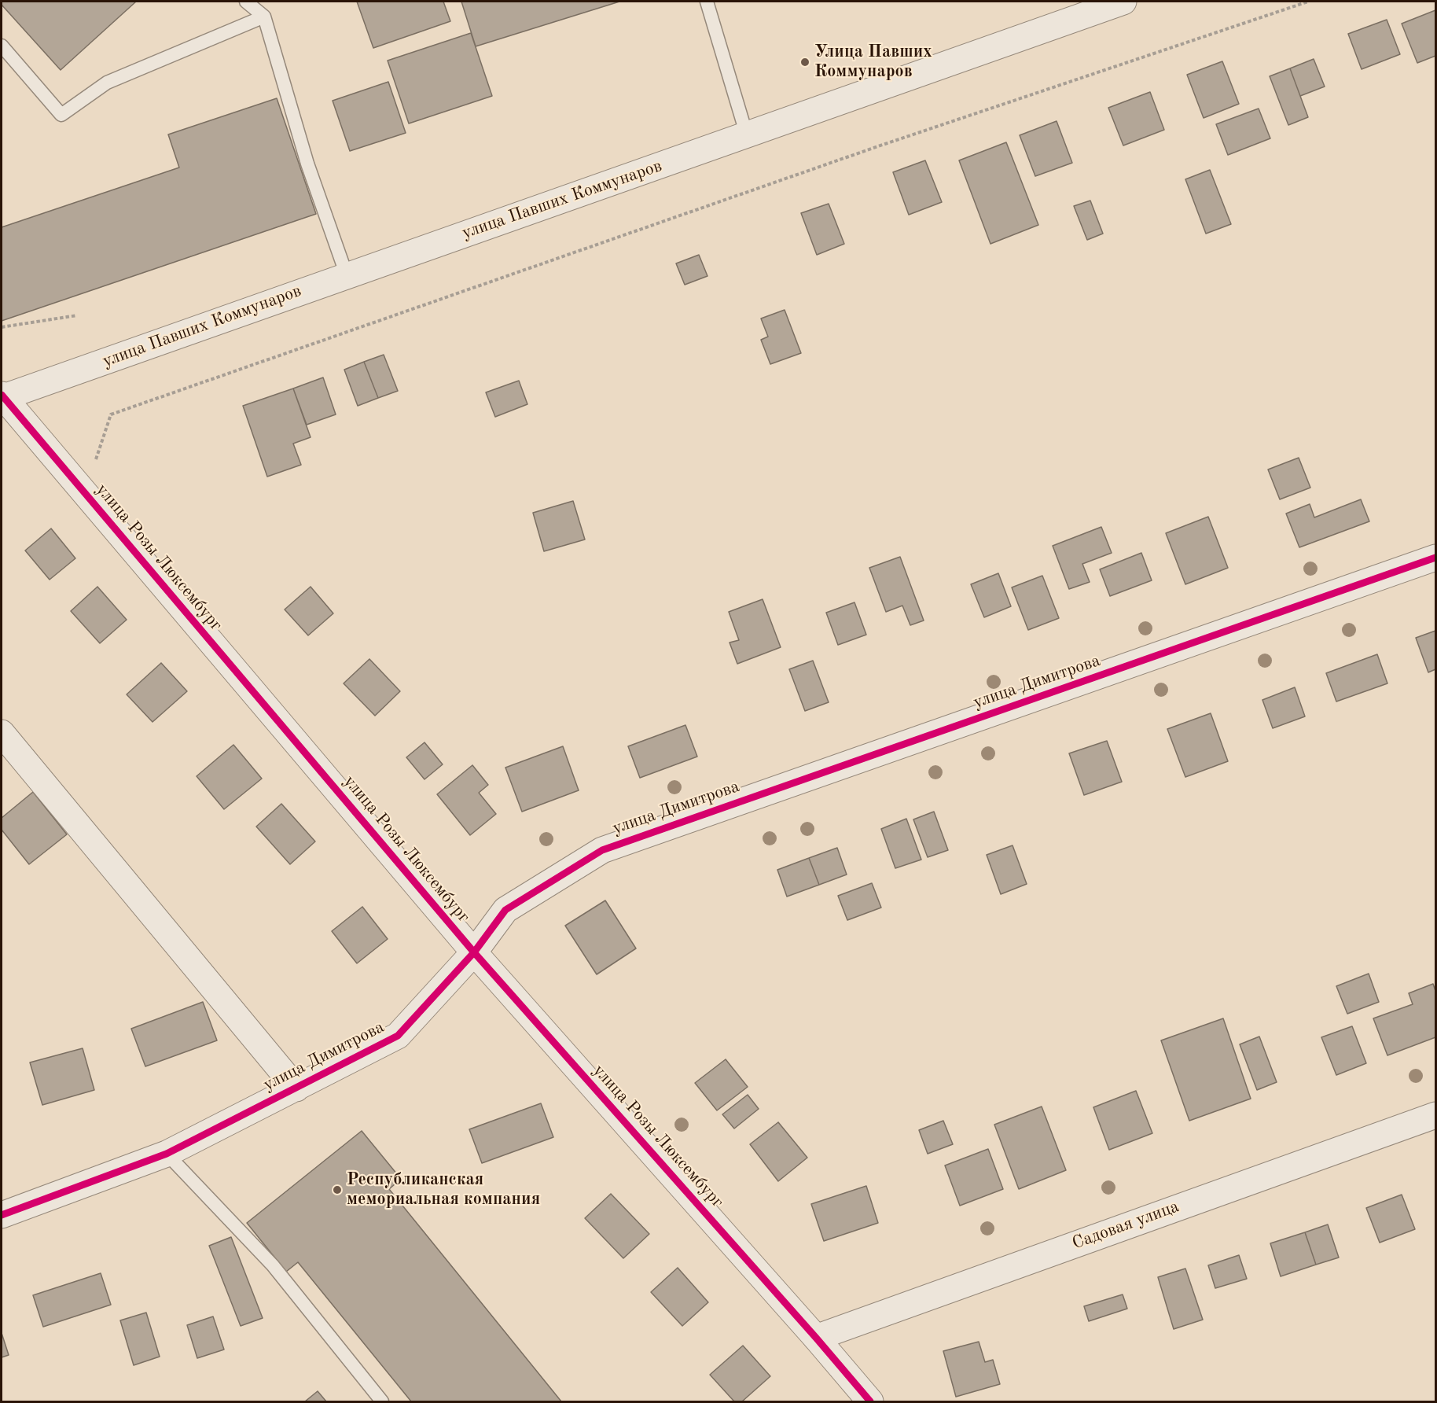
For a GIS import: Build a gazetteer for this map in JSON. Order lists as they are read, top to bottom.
{
  "streets": {
    "street": [
      "улица Павших Коммунаров",
      "улица Розы Люксембург",
      "улица Димитрова",
      "Садовая улица"
    ]
  },
  "crossings": [
    ["улица Павших Коммунаров", "улица Розы Люксембург"],
    ["улица Розы Люксембург", "улица Димитрова"],
    ["улица Розы Люксембург", "Садовая улица"]
  ],
  "places": ["Улица Павших Коммунаров", "Республиканская мемориальная компания"]
}
